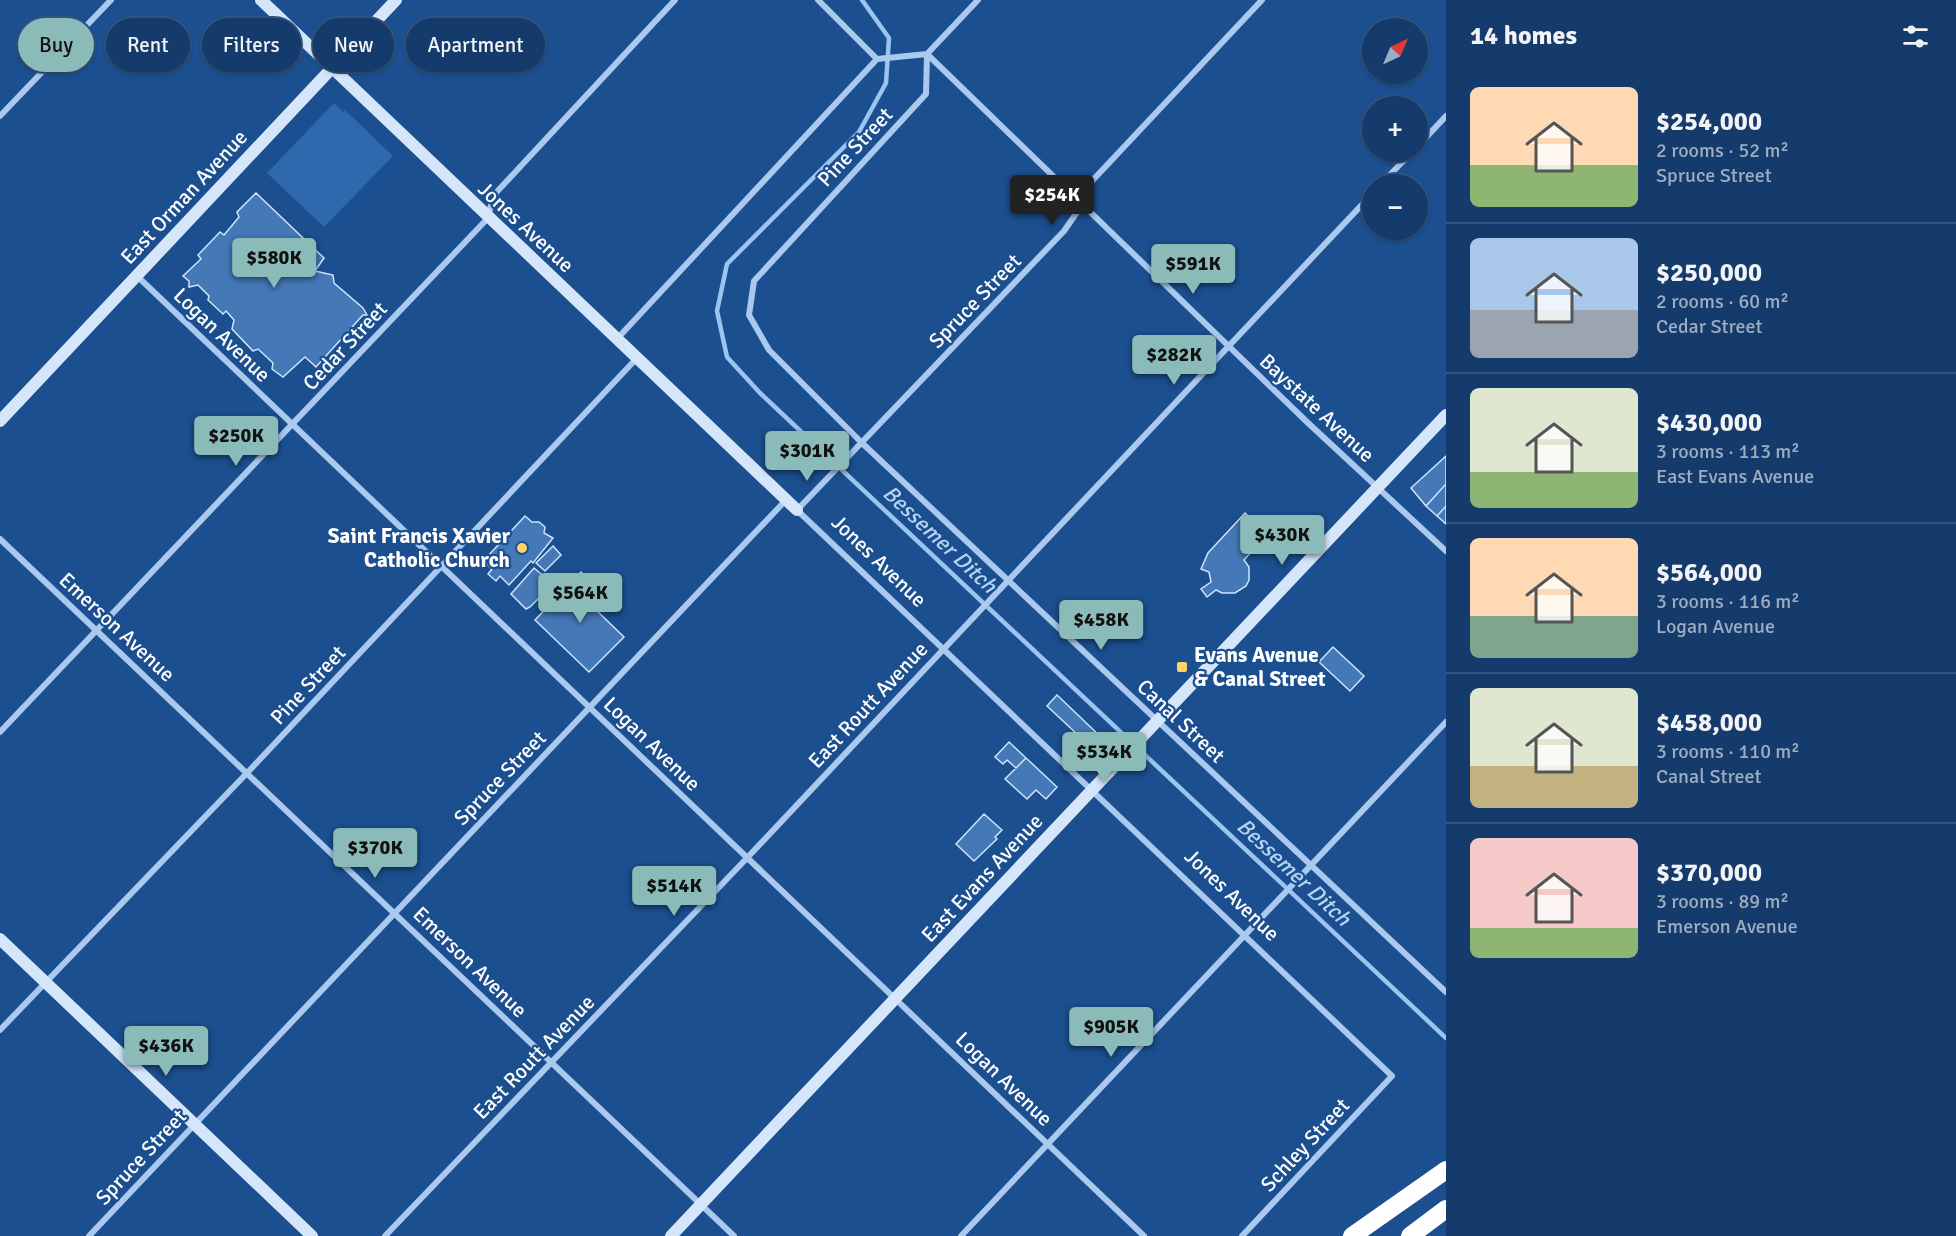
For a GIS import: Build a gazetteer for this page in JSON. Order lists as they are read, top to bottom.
{
  "streets": {
    "street": [
      "Pine Street",
      "East Orman Avenue",
      "Jones Avenue",
      "Spruce Street",
      "Logan Avenue",
      "Cedar Street",
      "Baystate Avenue",
      "Emerson Avenue",
      "East Routt Avenue",
      "Canal Street",
      "East Evans Avenue",
      "Schley Street"
    ]
  },
  "crossings": [
    ["Pine Street", "Jones Avenue"],
    ["Pine Street", "Logan Avenue"],
    ["Pine Street", "Baystate Avenue"],
    ["Pine Street", "Emerson Avenue"],
    ["Pine Street", "Canal Street"],
    ["East Orman Avenue", "Logan Avenue"],
    ["Jones Avenue", "Spruce Street"],
    ["Jones Avenue", "Cedar Street"],
    ["Jones Avenue", "East Routt Avenue"],
    ["Jones Avenue", "East Evans Avenue"],
    ["Jones Avenue", "Schley Street"],
    ["Spruce Street", "Logan Avenue"],
    ["Spruce Street", "Baystate Avenue"],
    ["Spruce Street", "Emerson Avenue"],
    ["Spruce Street", "Canal Street"],
    ["Logan Avenue", "Cedar Street"],
    ["Logan Avenue", "East Routt Avenue"],
    ["Logan Avenue", "East Evans Avenue"],
    ["Cedar Street", "Emerson Avenue"],
    ["Baystate Avenue", "East Routt Avenue"],
    ["Baystate Avenue", "East Evans Avenue"],
    ["Emerson Avenue", "East Routt Avenue"],
    ["Emerson Avenue", "East Evans Avenue"],
    ["East Routt Avenue", "Canal Street"],
    ["Canal Street", "East Evans Avenue"]
  ],
  "water": ["Bessemer Ditch"],
  "places": {
    "other": ["Saint Francis Xavier Catholic Church"],
    "transit": ["Evans Avenue & Canal Street"]
  },
  "north": "top right",
  "page": {
    "heading": "14 homes",
    "map_buttons": ["+", "−"],
    "chip": [
      "Buy",
      "Rent",
      "Filters",
      "New",
      "Apartment"
    ],
    "list": [
      {
        "name": "$254,000",
        "note": "2 rooms · 52 m² · Spruce Street"
      },
      {
        "name": "$250,000",
        "note": "2 rooms · 60 m² · Cedar Street"
      },
      {
        "name": "$430,000",
        "note": "3 rooms · 113 m² · East Evans Avenue"
      },
      {
        "name": "$564,000",
        "note": "3 rooms · 116 m² · Logan Avenue"
      },
      {
        "name": "$458,000",
        "note": "3 rooms · 110 m² · Canal Street"
      },
      {
        "name": "$370,000",
        "note": "3 rooms · 89 m² · Emerson Avenue"
      }
    ],
    "price": [
      "$254K",
      "$580K",
      "$591K",
      "$282K",
      "$250K",
      "$301K",
      "$430K",
      "$564K",
      "$458K",
      "$534K",
      "$370K",
      "$514K",
      "$905K",
      "$436K"
    ]
  }
}
